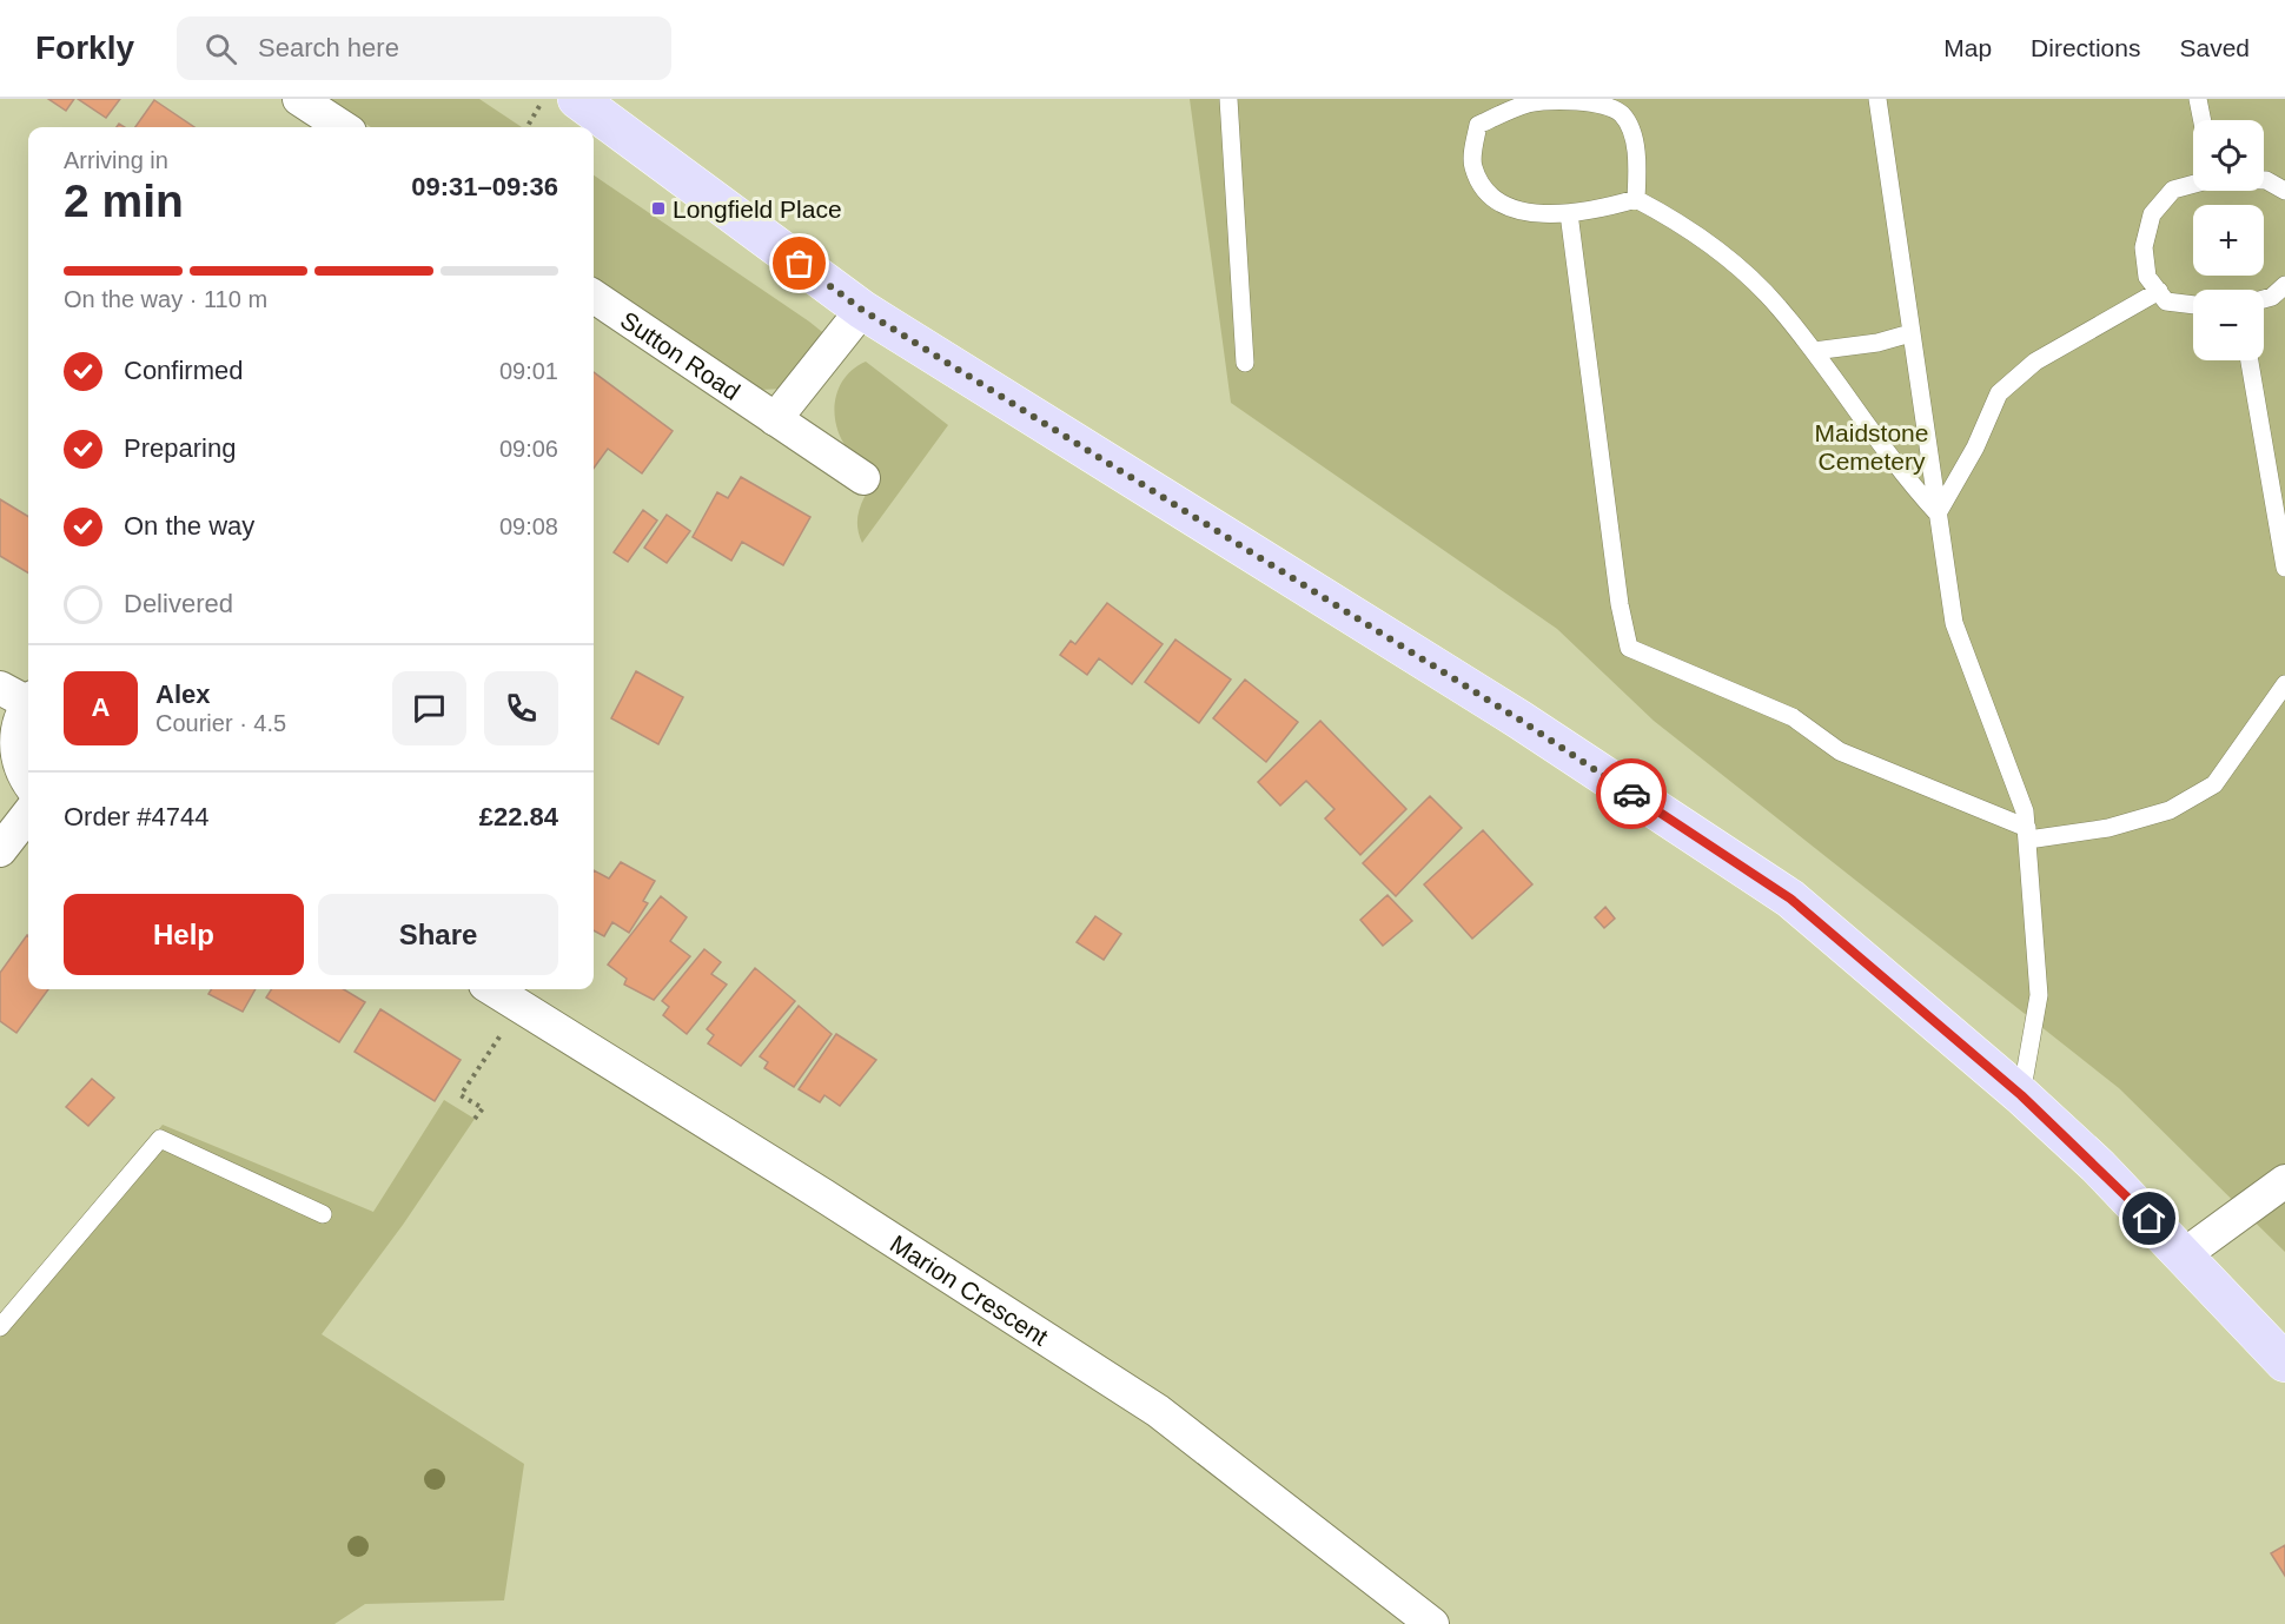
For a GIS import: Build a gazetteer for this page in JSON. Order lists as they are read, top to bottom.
{
  "streets": {
    "street": ["Sutton Road", "Marion Crescent"]
  },
  "parks": ["Maidstone Cemetery"],
  "places": {
    "transit": ["Longfield Place"]
  },
  "page": {
    "header": "Forkly",
    "search": "Search here",
    "nav": ["Map", "Directions", "Saved"],
    "map_buttons": ["+", "−"],
    "heading": ["2 min", "Arriving in", "09:31–09:36"],
    "panel": [
      "Alex",
      "Courier · 4.5",
      "Order #4744",
      "£22.84"
    ],
    "bar": "On the way · 110 m",
    "list": [
      ["Confirmed", "09:01"],
      ["Preparing", "09:06"],
      ["On the way", "09:08"],
      "Delivered"
    ],
    "round": "A",
    "buttons": ["Help", "Share"]
  }
}
